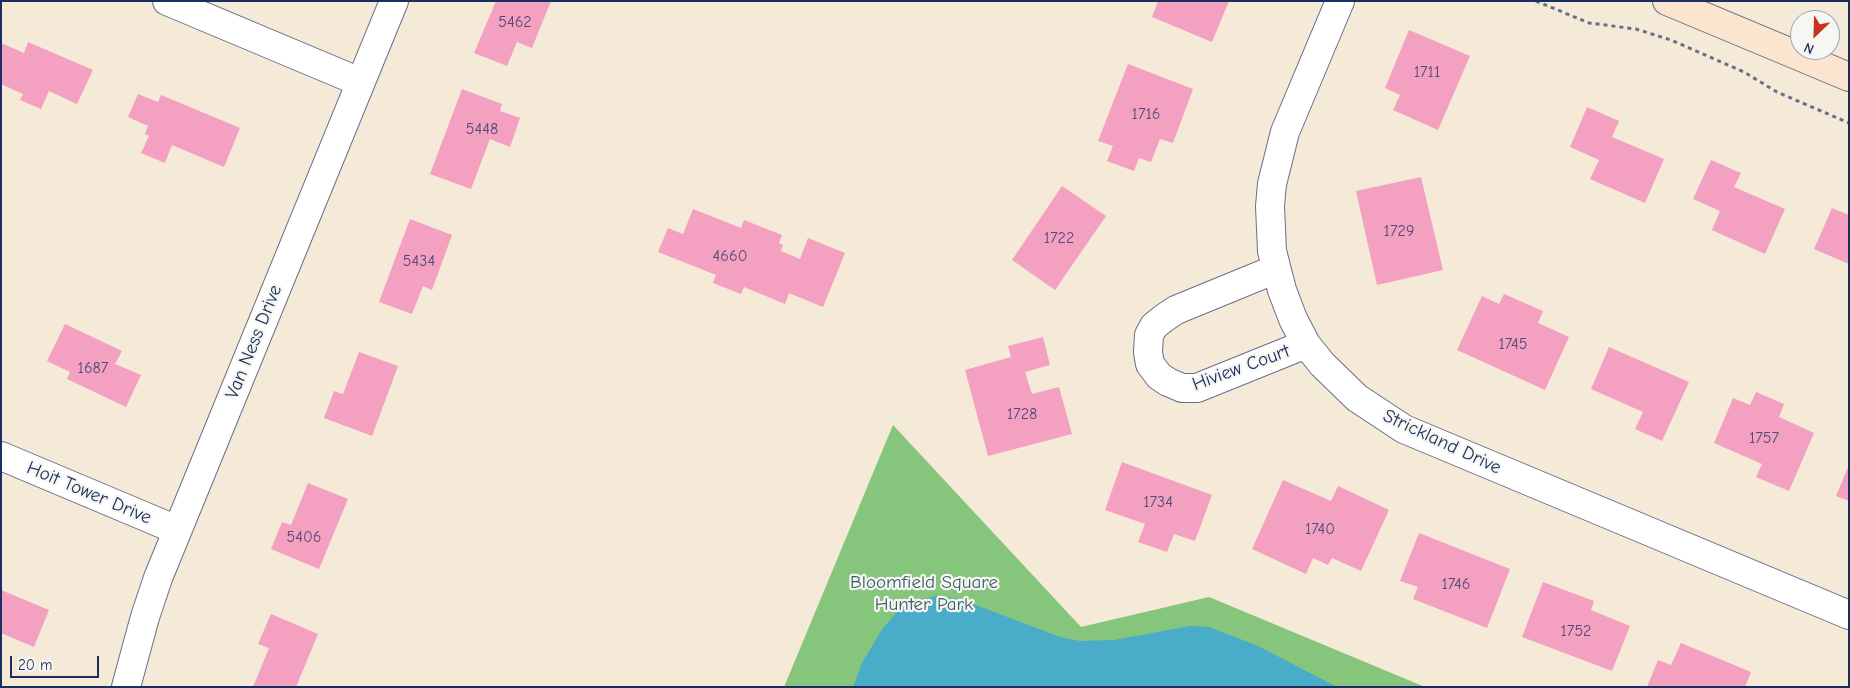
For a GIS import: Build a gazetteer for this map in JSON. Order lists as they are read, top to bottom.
{
  "streets": {
    "street": [
      "Van Ness Drive",
      "Hiview Court",
      "Strickland Drive",
      "Hoit Tower Drive"
    ]
  },
  "crossings": [
    ["Van Ness Drive", "Hoit Tower Drive"],
    ["Hiview Court", "Strickland Drive"]
  ],
  "parks": ["Bloomfield Square Hunter Park"],
  "house_numbers": [
    "5462",
    "1711",
    "1716",
    "5448",
    "1729",
    "1722",
    "4660",
    "5434",
    "1745",
    "1687",
    "1728",
    "1757",
    "1734",
    "1740",
    "5406",
    "1746",
    "1752"
  ],
  "scale_bar": "20 m",
  "north": "bottom left"
}
